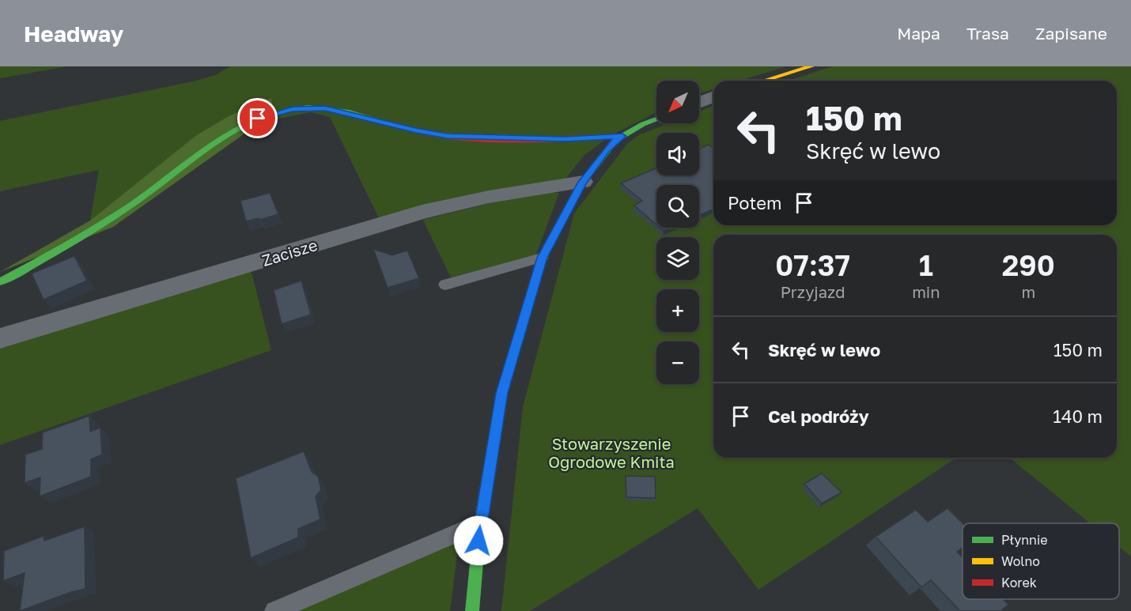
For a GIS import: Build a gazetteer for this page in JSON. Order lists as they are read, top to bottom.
{
  "streets": {
    "street": ["Zacisze"]
  },
  "parks": ["Stowarzyszenie Ogrodowe Kmita"],
  "legend": ["Płynnie", "Wolno", "Korek"],
  "north": "bottom left",
  "page": {
    "header": "Headway",
    "nav": ["Mapa", "Trasa", "Zapisane"],
    "map_buttons": ["+", "−"],
    "turn": ["150 m", "Skręć w lewo"],
    "then": "Potem",
    "eta": [
      "07:37",
      "Przyjazd",
      "1",
      "min",
      "290",
      "m"
    ],
    "list": [
      {
        "name": "Skręć w lewo",
        "value": "150 m"
      },
      {
        "name": "Cel podróży",
        "value": "140 m"
      }
    ]
  }
}
